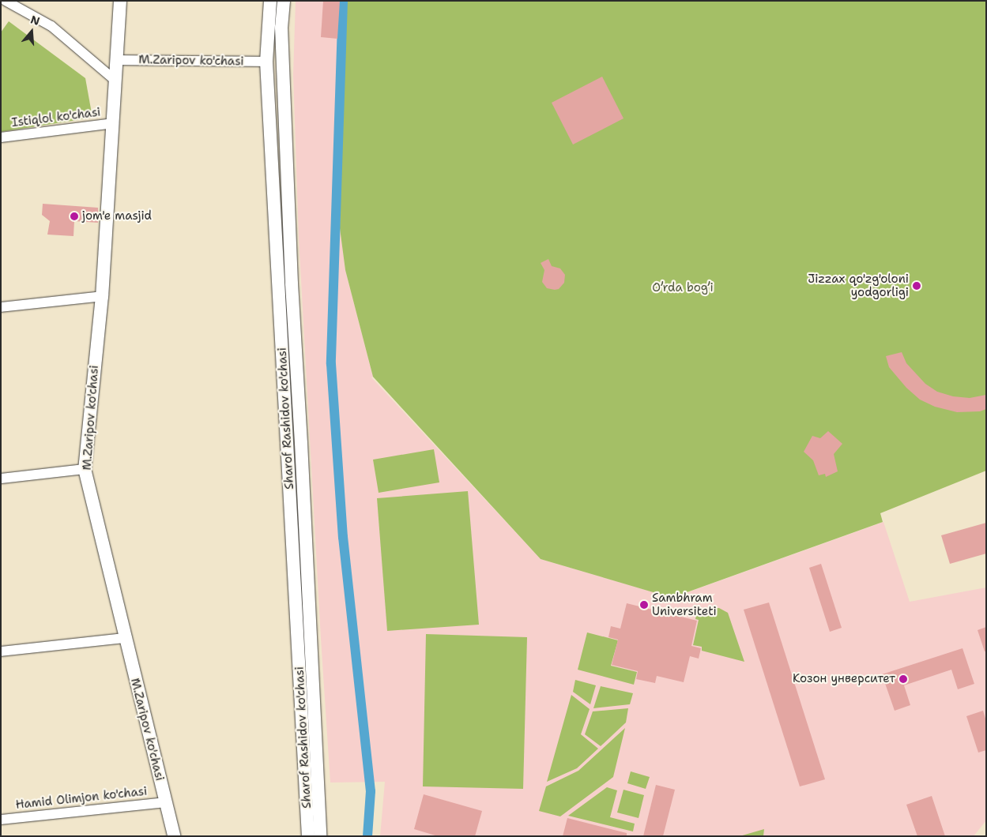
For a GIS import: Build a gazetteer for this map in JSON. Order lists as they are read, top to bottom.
{
  "streets": {
    "street": [
      "M.Zaripov ko'chasi",
      "Istiqlol ko'chasi",
      "Sharof Rashidov ko'chasi",
      "Hamid Olimjon ko'chasi"
    ]
  },
  "crossings": [
    ["M.Zaripov ko'chasi", "Istiqlol ko'chasi"],
    ["M.Zaripov ko'chasi", "Sharof Rashidov ko'chasi"],
    ["M.Zaripov ko'chasi", "Hamid Olimjon ko'chasi"]
  ],
  "parks": ["O’rda bog’i"],
  "places": [
    "jom'e masjid",
    "Jizzax qo'zg'oloni yodgorligi",
    "Sambhram Universiteti",
    "Козон унверситет"
  ],
  "north": "top"
}
